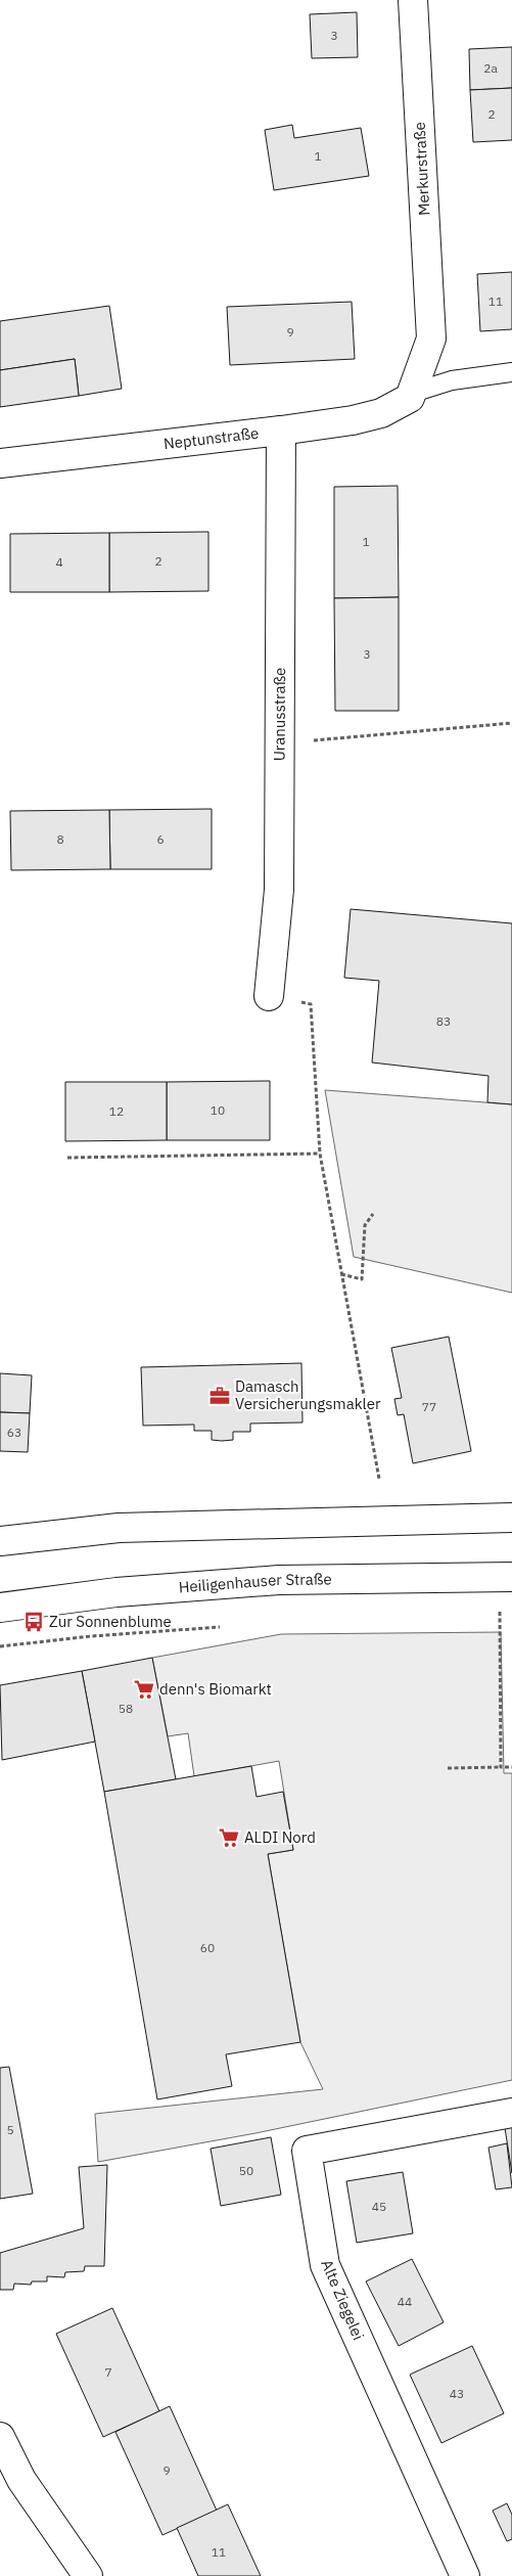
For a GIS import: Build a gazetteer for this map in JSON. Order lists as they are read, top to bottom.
{
  "streets": {
    "street": [
      "Merkurstraße",
      "Neptunstraße",
      "Uranusstraße",
      "Heiligenhauser Straße",
      "Alte Ziegelei"
    ]
  },
  "crossings": [
    ["Merkurstraße", "Neptunstraße"],
    ["Neptunstraße", "Uranusstraße"]
  ],
  "places": {
    "office": ["Damasch Versicherungsmakler"],
    "bus stop": ["Zur Sonnenblume"],
    "supermarket": ["denn's Biomarkt", "ALDI Nord"]
  },
  "house_numbers": [
    "3",
    "2a",
    "2",
    "1",
    "11",
    "9",
    "1",
    "2",
    "4",
    "3",
    "8",
    "6",
    "83",
    "10",
    "12",
    "77",
    "63",
    "58",
    "60",
    "5",
    "50",
    "45",
    "44",
    "7",
    "43",
    "9",
    "11"
  ]
}
